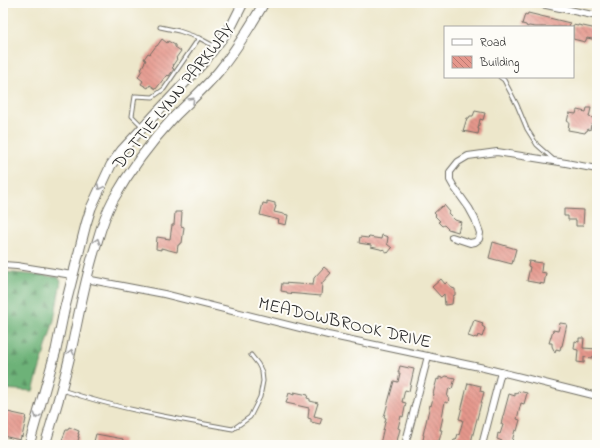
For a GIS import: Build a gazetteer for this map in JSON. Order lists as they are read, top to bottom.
{
  "streets": {
    "main road": ["DOTTIE LYNN PARKWAY"],
    "street": ["MEADOWBROOK DRIVE"]
  },
  "crossings": [
    ["DOTTIE LYNN PARKWAY", "MEADOWBROOK DRIVE"]
  ],
  "legend": ["Road", "Building"]
}
